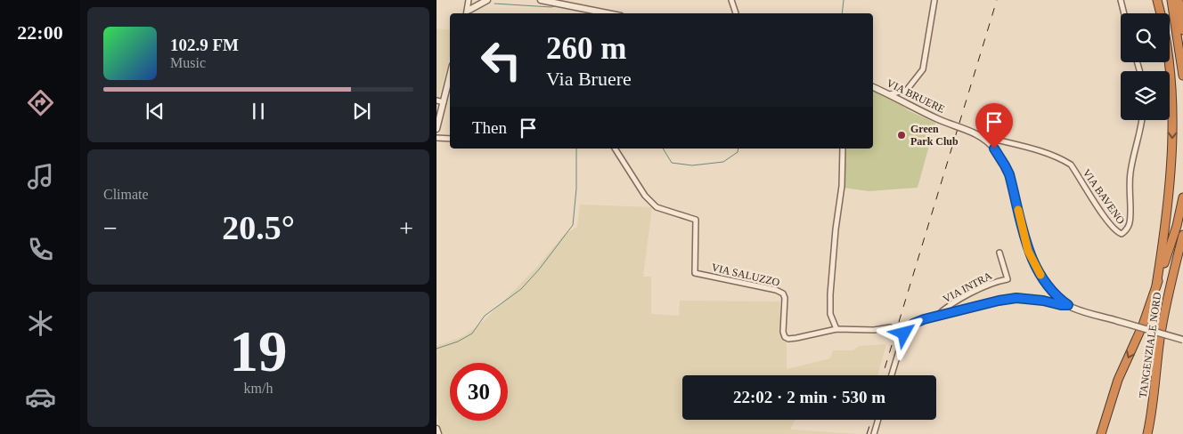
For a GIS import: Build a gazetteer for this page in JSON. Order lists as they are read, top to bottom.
{
  "streets": {
    "highway": ["TANGENZIALE NORD"],
    "street": [
      "VIA BRUERE",
      "VIA BAVENO",
      "VIA SALUZZO",
      "VIA INTRA"
    ]
  },
  "crossings": [
    ["VIA BRUERE", "VIA BAVENO"]
  ],
  "places": ["Green Park Club"],
  "page": {
    "tabs": "22:00",
    "turn": ["260 m", "Via Bruere"],
    "song": ["102.9 FM", "Music"],
    "then": "Then",
    "tile": [
      "Climate",
      ["19", "km/h"]
    ],
    "heat": ["−", "20.5°", "+"],
    "limit": "30",
    "trip": "22:02 · 2 min · 530 m"
  }
}
